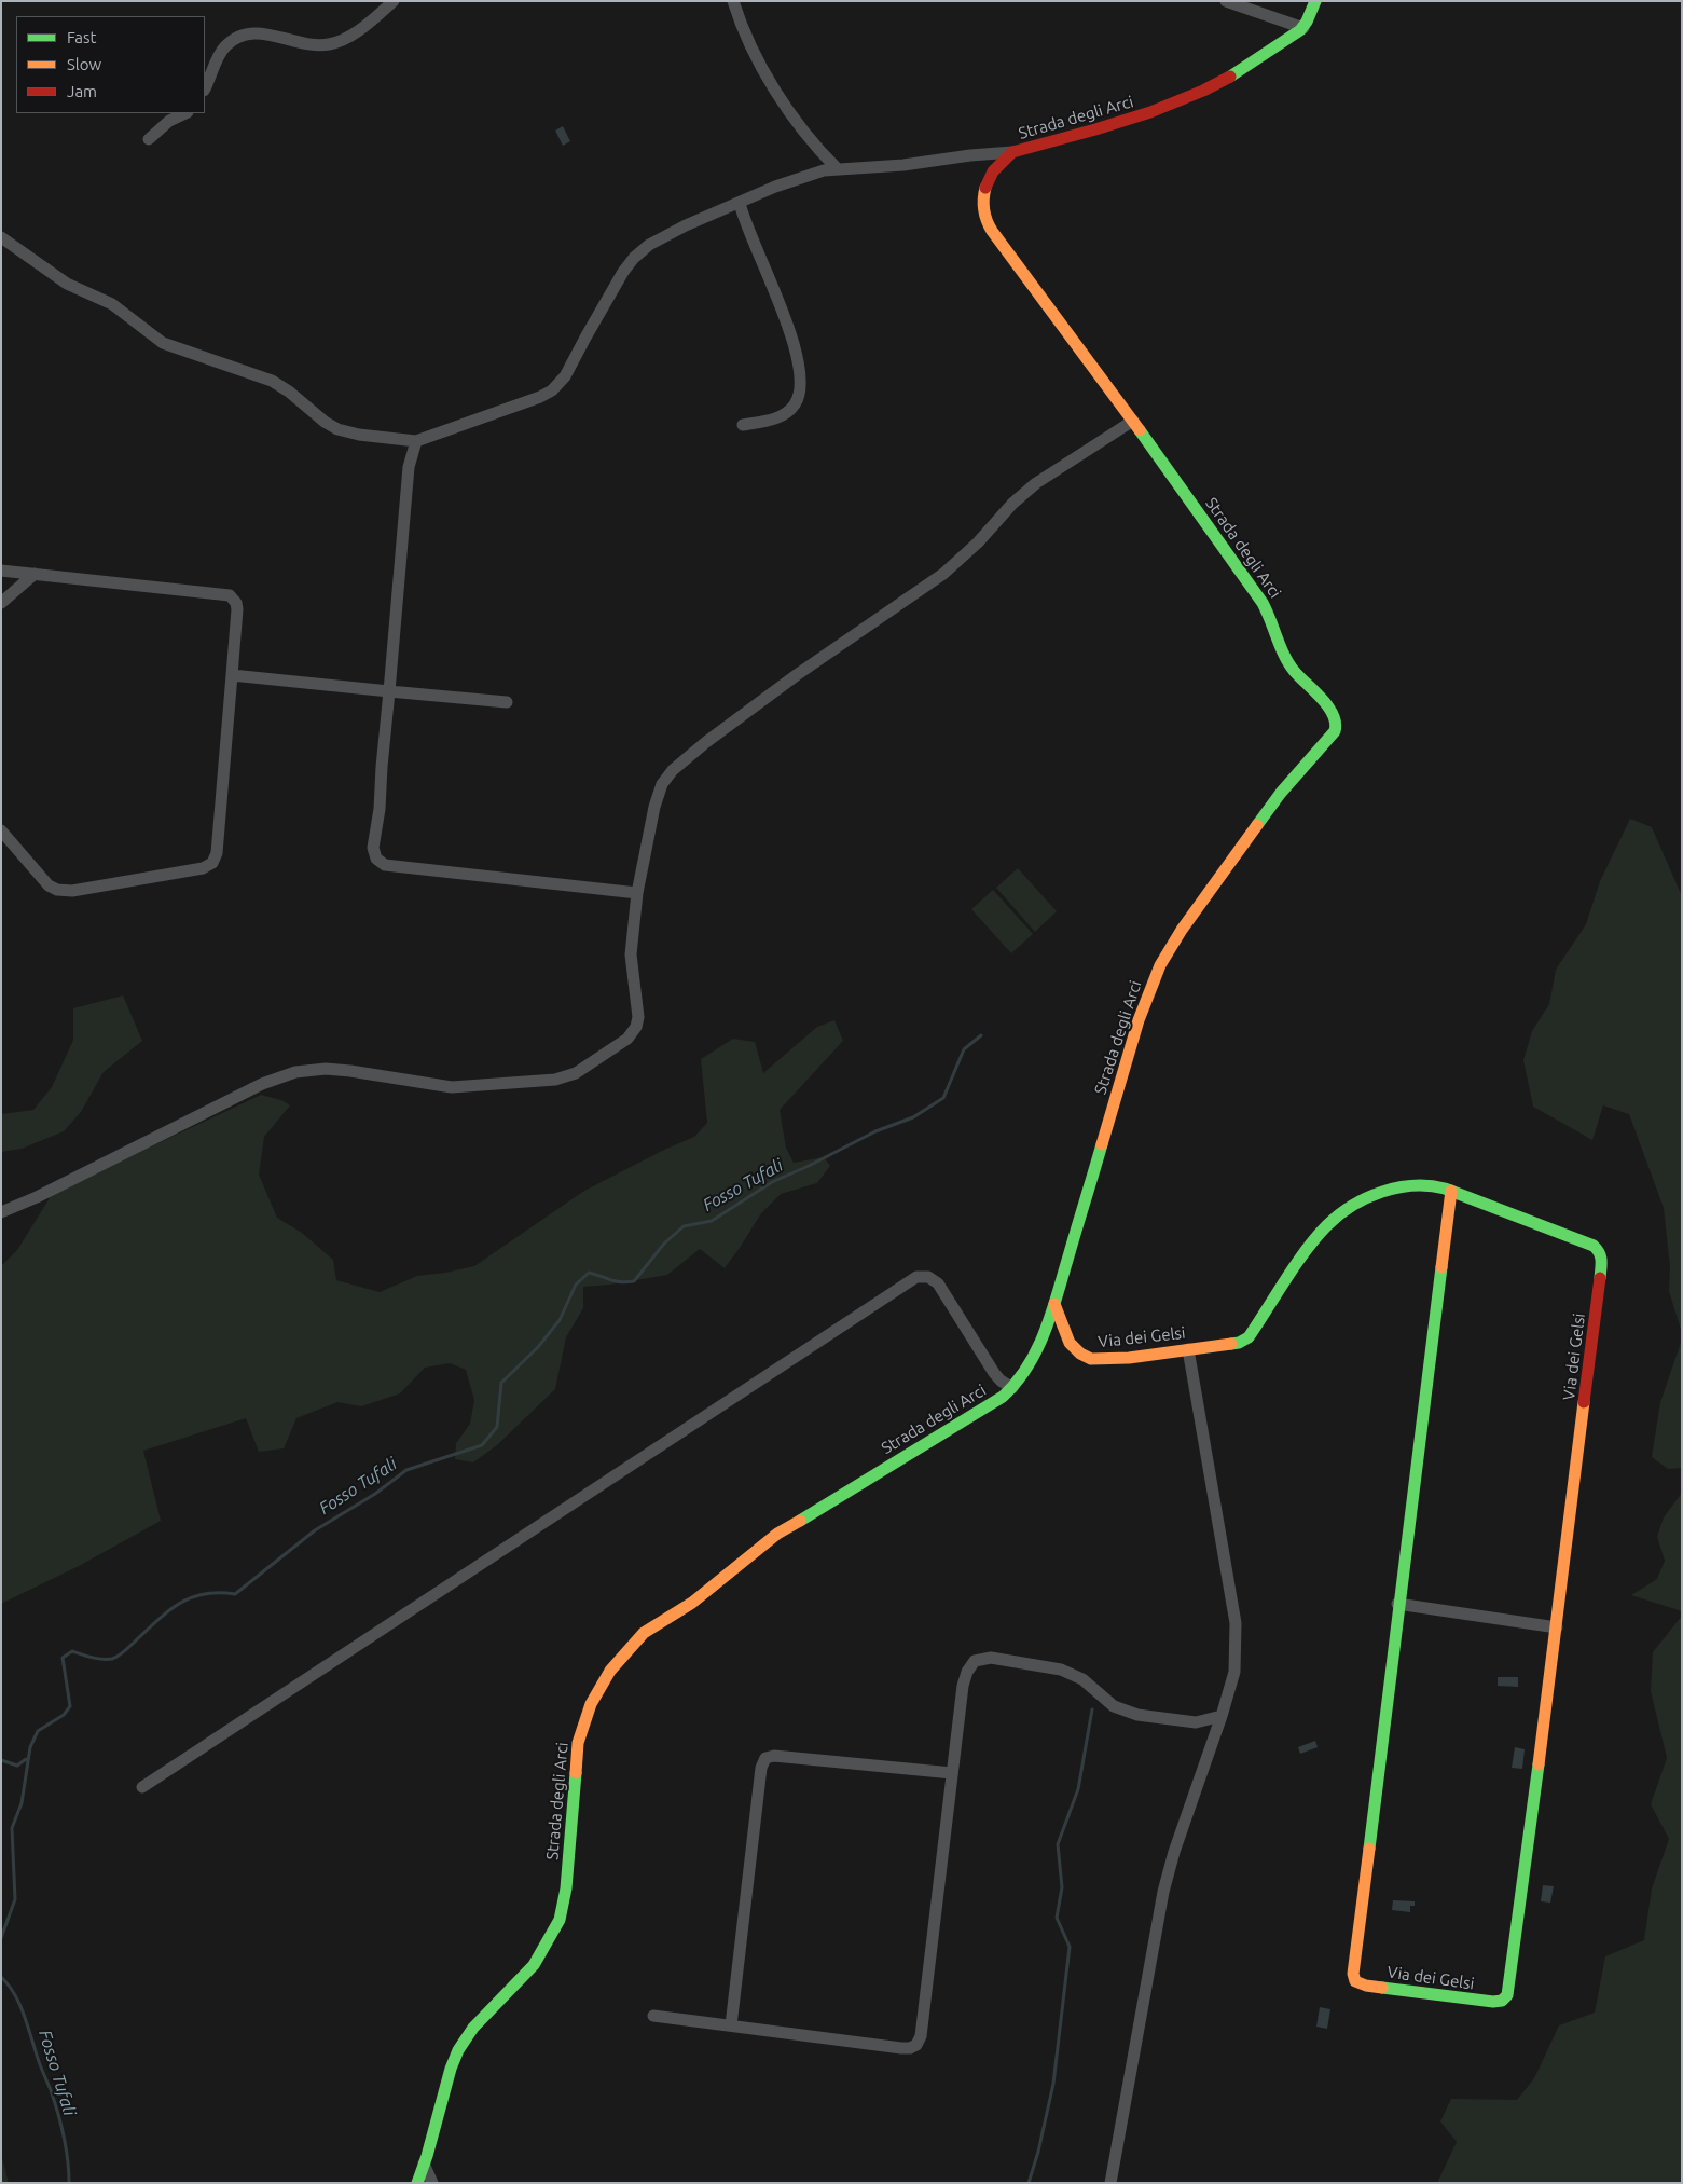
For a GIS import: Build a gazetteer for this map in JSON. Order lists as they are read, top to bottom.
{
  "streets": {
    "street": ["Strada degli Arci", "Via dei Gelsi"]
  },
  "crossings": [
    ["Strada degli Arci", "Via dei Gelsi"]
  ],
  "water": ["Fosso Tufali"],
  "legend": ["Fast", "Slow", "Jam"]
}
